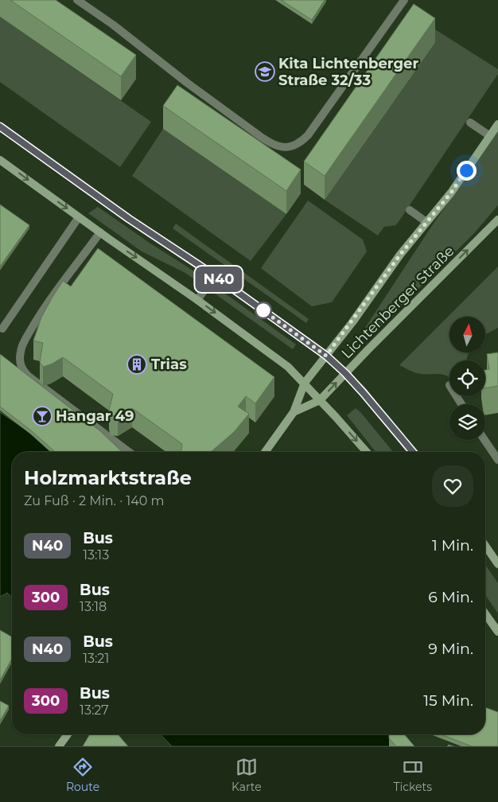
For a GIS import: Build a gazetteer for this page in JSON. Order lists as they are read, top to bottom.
{
  "streets": {
    "main road": ["Lichtenberger Straße"]
  },
  "places": {
    "school or university": ["Kita Lichtenberger Straße 32/33"],
    "building": ["Trias"],
    "bar": ["Hangar 49"]
  },
  "lines": ["bus line N40"],
  "north": "top",
  "page": {
    "on_map": "N40",
    "heading": ["Holzmarktstraße", "Zu Fuß · 2 Min. · 140 m"],
    "list": [
      {
        "mark": "N40",
        "name": "Bus",
        "note": "13:13",
        "value": "1 Min."
      },
      {
        "mark": "300",
        "name": "Bus",
        "note": "13:18",
        "value": "6 Min."
      },
      {
        "mark": "N40",
        "name": "Bus",
        "note": "13:21",
        "value": "9 Min."
      },
      {
        "mark": "300",
        "name": "Bus",
        "note": "13:27",
        "value": "15 Min."
      }
    ],
    "tabs": ["Route", "Karte", "Tickets"]
  }
}
